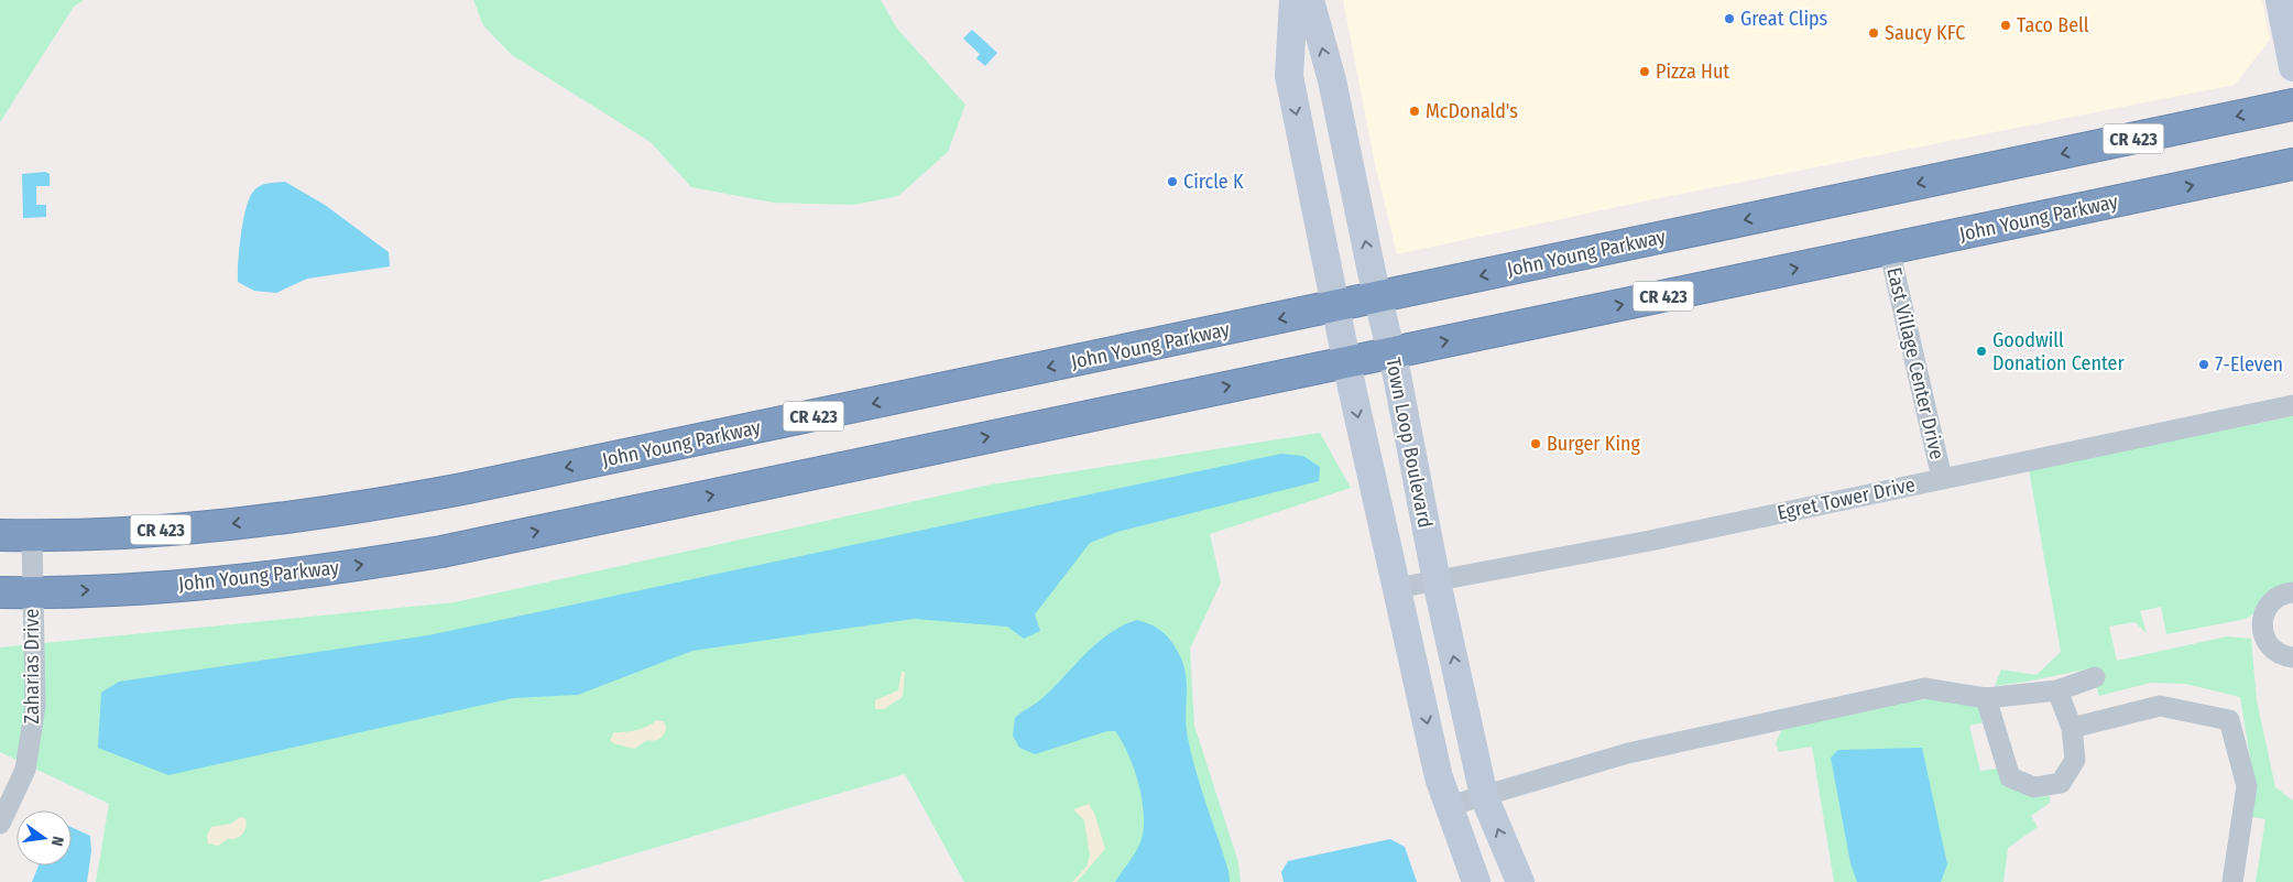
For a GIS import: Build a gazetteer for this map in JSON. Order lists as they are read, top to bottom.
{
  "streets": {
    "highway": ["CR 423", "John Young Parkway"],
    "street": [
      "East Village Center Drive",
      "Town Loop Boulevard",
      "Egret Tower Drive",
      "Zaharias Drive"
    ]
  },
  "crossings": [
    ["John Young Parkway", "East Village Center Drive"],
    ["John Young Parkway", "Town Loop Boulevard"],
    ["John Young Parkway", "Zaharias Drive"],
    ["East Village Center Drive", "Egret Tower Drive"],
    ["Town Loop Boulevard", "Egret Tower Drive"]
  ],
  "places": [
    "Great Clips",
    "Taco Bell",
    "Saucy KFC",
    "Pizza Hut",
    "McDonald's",
    "Circle K",
    "Goodwill Donation Center",
    "7-Eleven",
    "Burger King"
  ],
  "north": "right"
}
